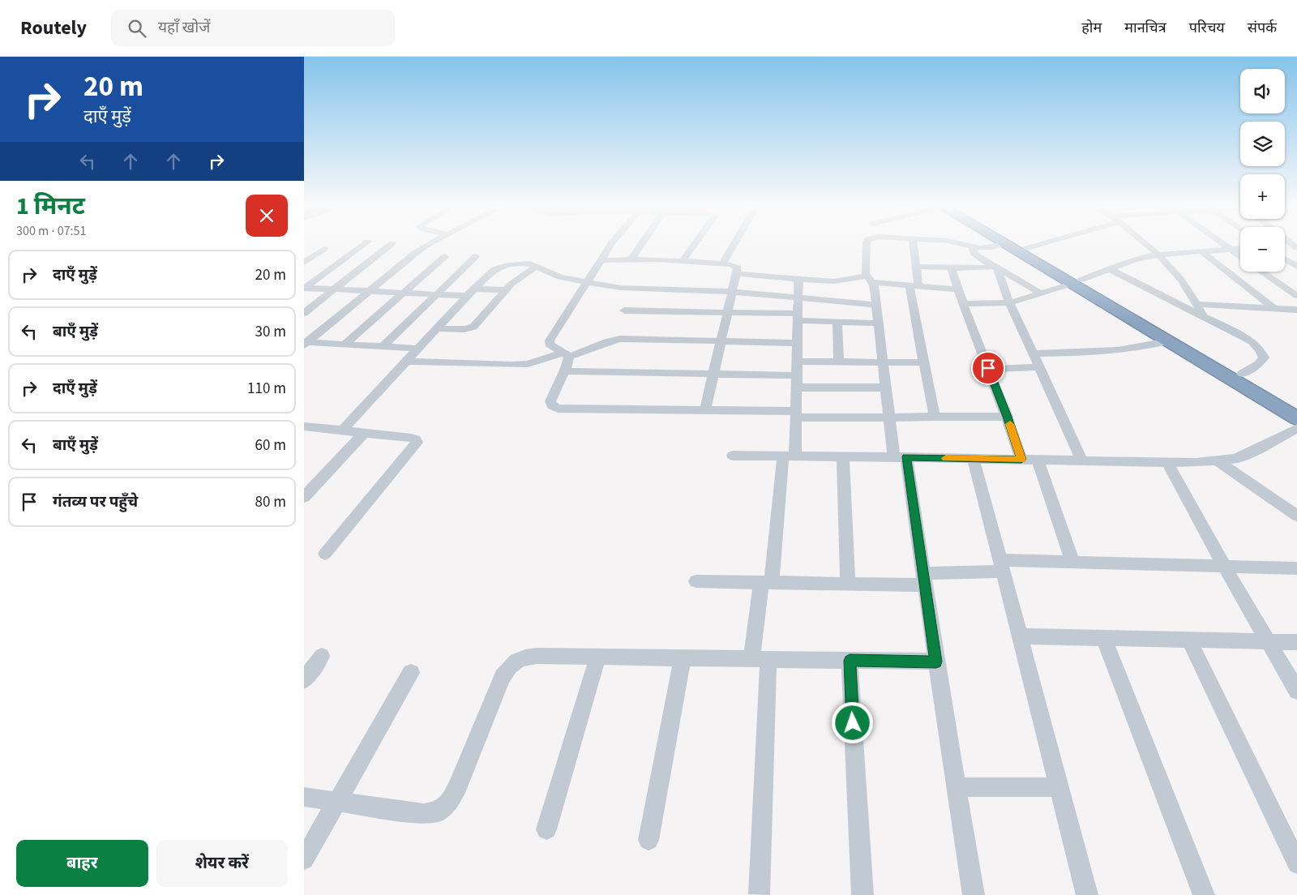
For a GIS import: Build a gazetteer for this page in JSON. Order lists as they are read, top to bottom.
{
  "page": {
    "header": "Routely",
    "search": "यहाँ खोजें",
    "nav": [
      "होम",
      "मानचित्र",
      "परिचय",
      "संपर्क"
    ],
    "turn": ["20 m", "दाएँ मुड़ें"],
    "map_buttons": ["+", "−"],
    "heading": ["1 मिनट", "300 m · 07:51"],
    "list": [
      {
        "name": "दाएँ मुड़ें",
        "value": "20 m"
      },
      {
        "name": "बाएँ मुड़ें",
        "value": "30 m"
      },
      {
        "name": "दाएँ मुड़ें",
        "value": "110 m"
      },
      {
        "name": "बाएँ मुड़ें",
        "value": "60 m"
      },
      {
        "name": "गंतव्य पर पहुँचे",
        "value": "80 m"
      }
    ],
    "buttons": ["बाहर", "शेयर करें"]
  }
}
